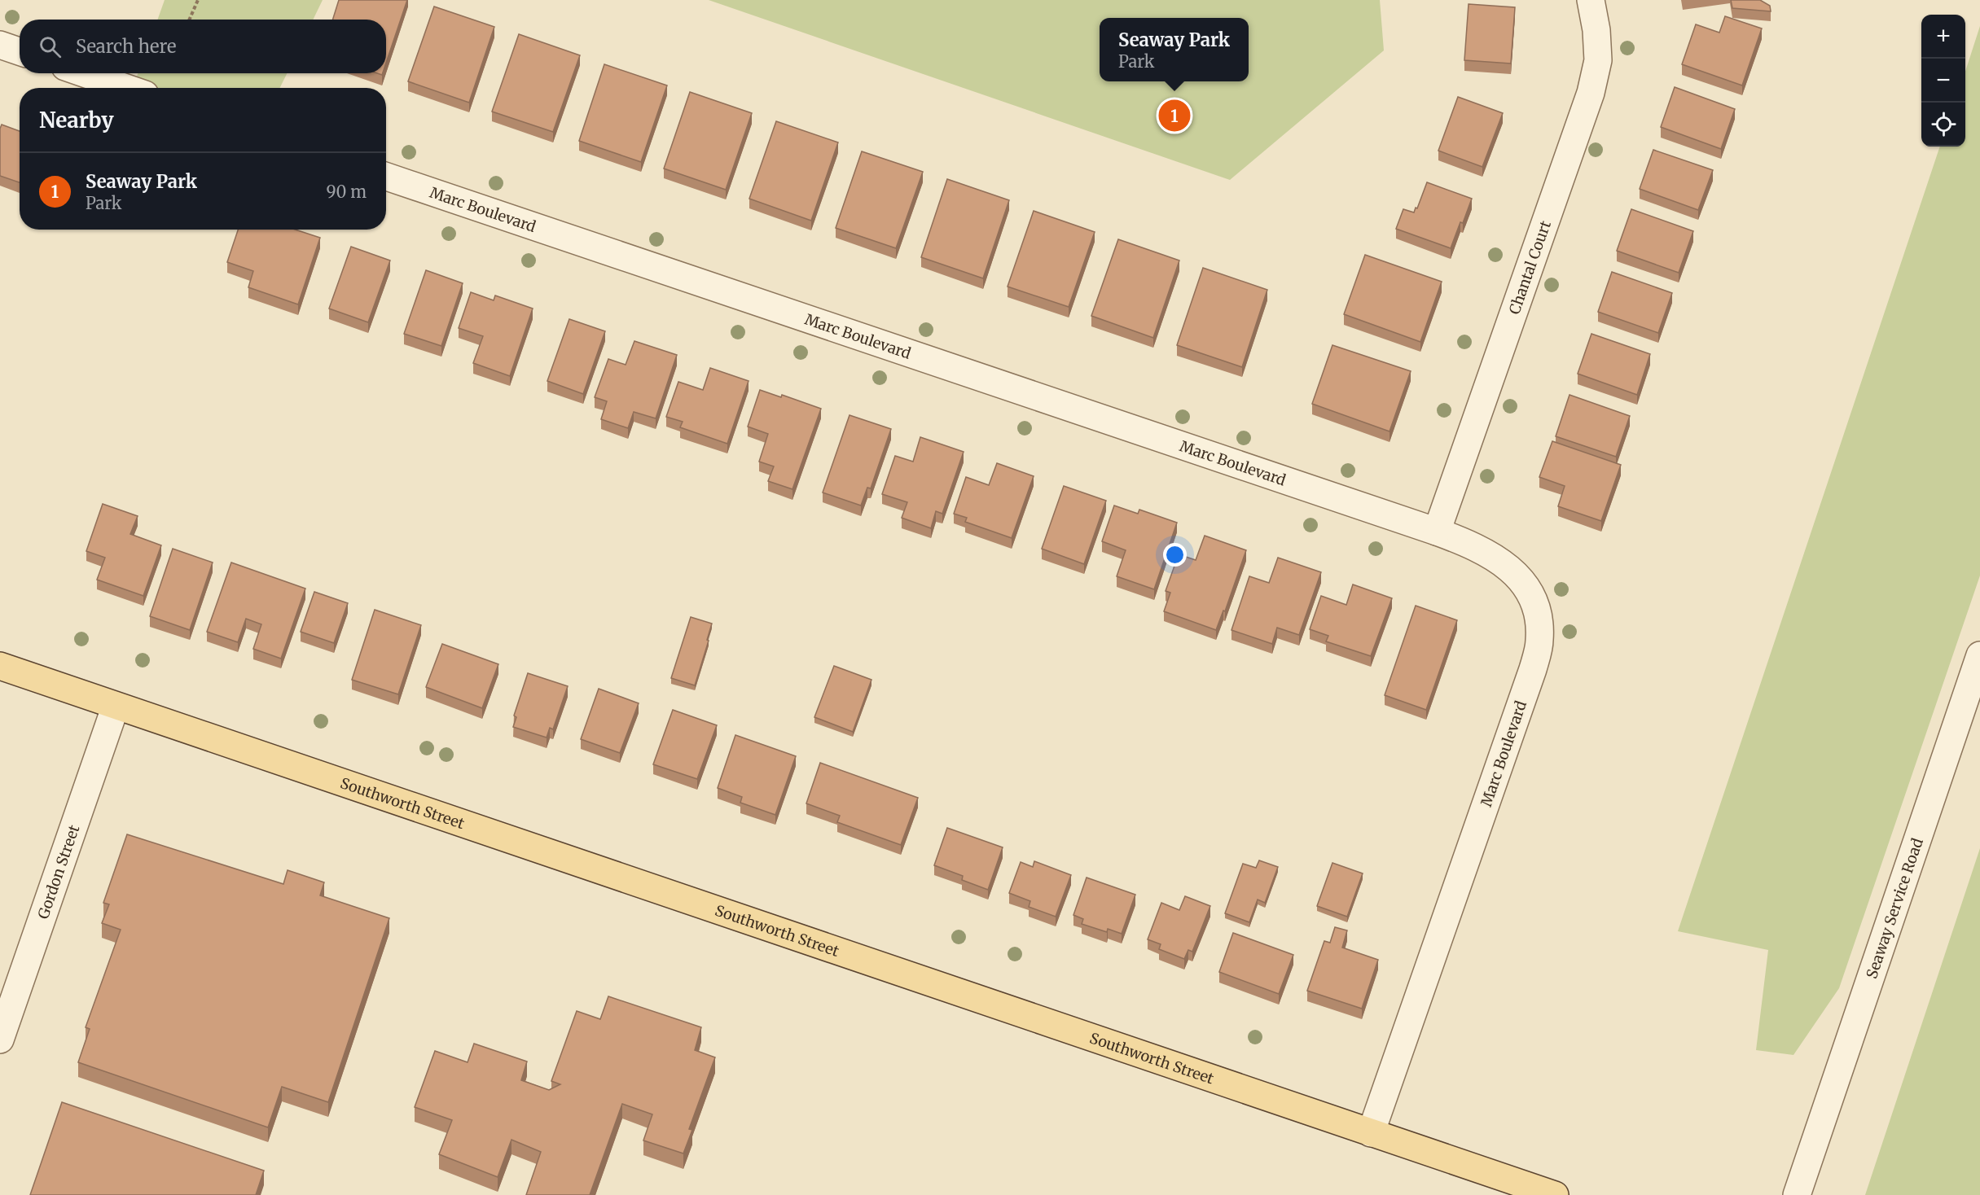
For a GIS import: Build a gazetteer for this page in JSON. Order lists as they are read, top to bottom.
{
  "streets": {
    "main road": ["Southworth Street"],
    "street": [
      "Marc Boulevard",
      "Chantal Court",
      "Gordon Street",
      "Seaway Service Road"
    ]
  },
  "crossings": [
    ["Marc Boulevard", "Chantal Court"],
    ["Marc Boulevard", "Southworth Street"],
    ["Southworth Street", "Gordon Street"]
  ],
  "page": {
    "map_buttons": ["+", "−"],
    "popup": ["Seaway Park", "Park"],
    "search": "Search here",
    "heading": "Nearby",
    "pins": "1",
    "list": [
      {
        "mark": "1",
        "name": "Seaway Park",
        "note": "Park",
        "value": "90 m"
      }
    ]
  }
}
